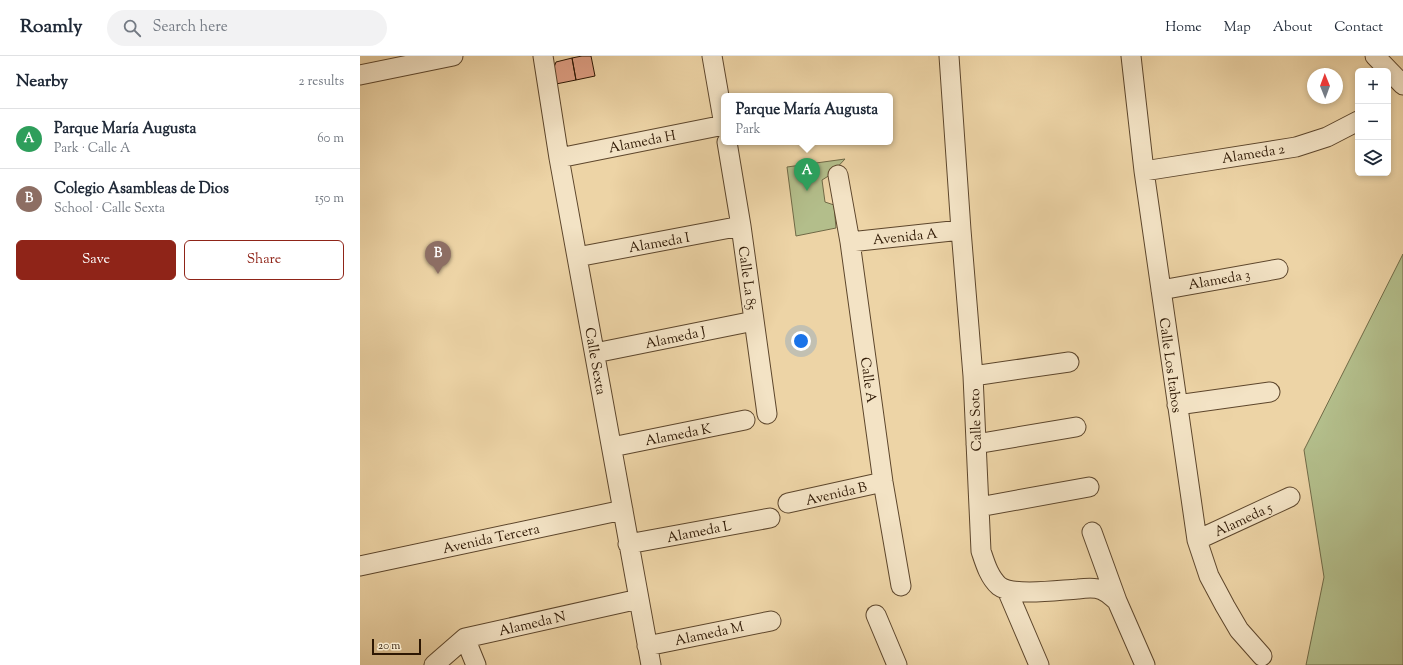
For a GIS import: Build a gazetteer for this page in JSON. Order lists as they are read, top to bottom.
{
  "streets": {
    "street": [
      "Alameda H",
      "Alameda 2",
      "Avenida A",
      "Alameda I",
      "Calle La 85",
      "Alameda 3",
      "Alameda J",
      "Calle Sexta",
      "Calle Los Itabos",
      "Calle A",
      "Calle Soto",
      "Alameda K",
      "Avenida B",
      "Alameda 5",
      "Alameda L",
      "Avenida Tercera",
      "Alameda N",
      "Alameda M"
    ]
  },
  "crossings": [
    ["Alameda H", "Calle Sexta"],
    ["Alameda 2", "Calle Los Itabos"],
    ["Avenida A", "Calle A"],
    ["Avenida A", "Calle Soto"],
    ["Alameda I", "Calle La 85"],
    ["Alameda I", "Calle Sexta"],
    ["Calle La 85", "Alameda J"],
    ["Alameda 3", "Calle Los Itabos"],
    ["Alameda J", "Calle Sexta"],
    ["Calle Sexta", "Alameda K"],
    ["Calle Sexta", "Alameda L"],
    ["Calle Sexta", "Avenida Tercera"],
    ["Calle Sexta", "Alameda N"],
    ["Calle Sexta", "Alameda M"],
    ["Calle Los Itabos", "Alameda 5"],
    ["Calle A", "Avenida B"]
  ],
  "scale_bar": "20 m",
  "north": "top",
  "page": {
    "header": "Roamly",
    "search": "Search here",
    "nav": [
      "Home",
      "Map",
      "About",
      "Contact"
    ],
    "heading": ["Nearby", "2 results"],
    "map_buttons": ["+", "−"],
    "popup": ["Parque María Augusta", "Park"],
    "list": [
      {
        "mark": "A",
        "name": "Parque María Augusta",
        "note": "Park · Calle A",
        "value": "60 m"
      },
      {
        "mark": "B",
        "name": "Colegio Asambleas de Dios",
        "note": "School · Calle Sexta",
        "value": "150 m"
      }
    ],
    "pins": ["A", "B"],
    "buttons": ["Save", "Share"],
    "scale": "20 m"
  }
}
